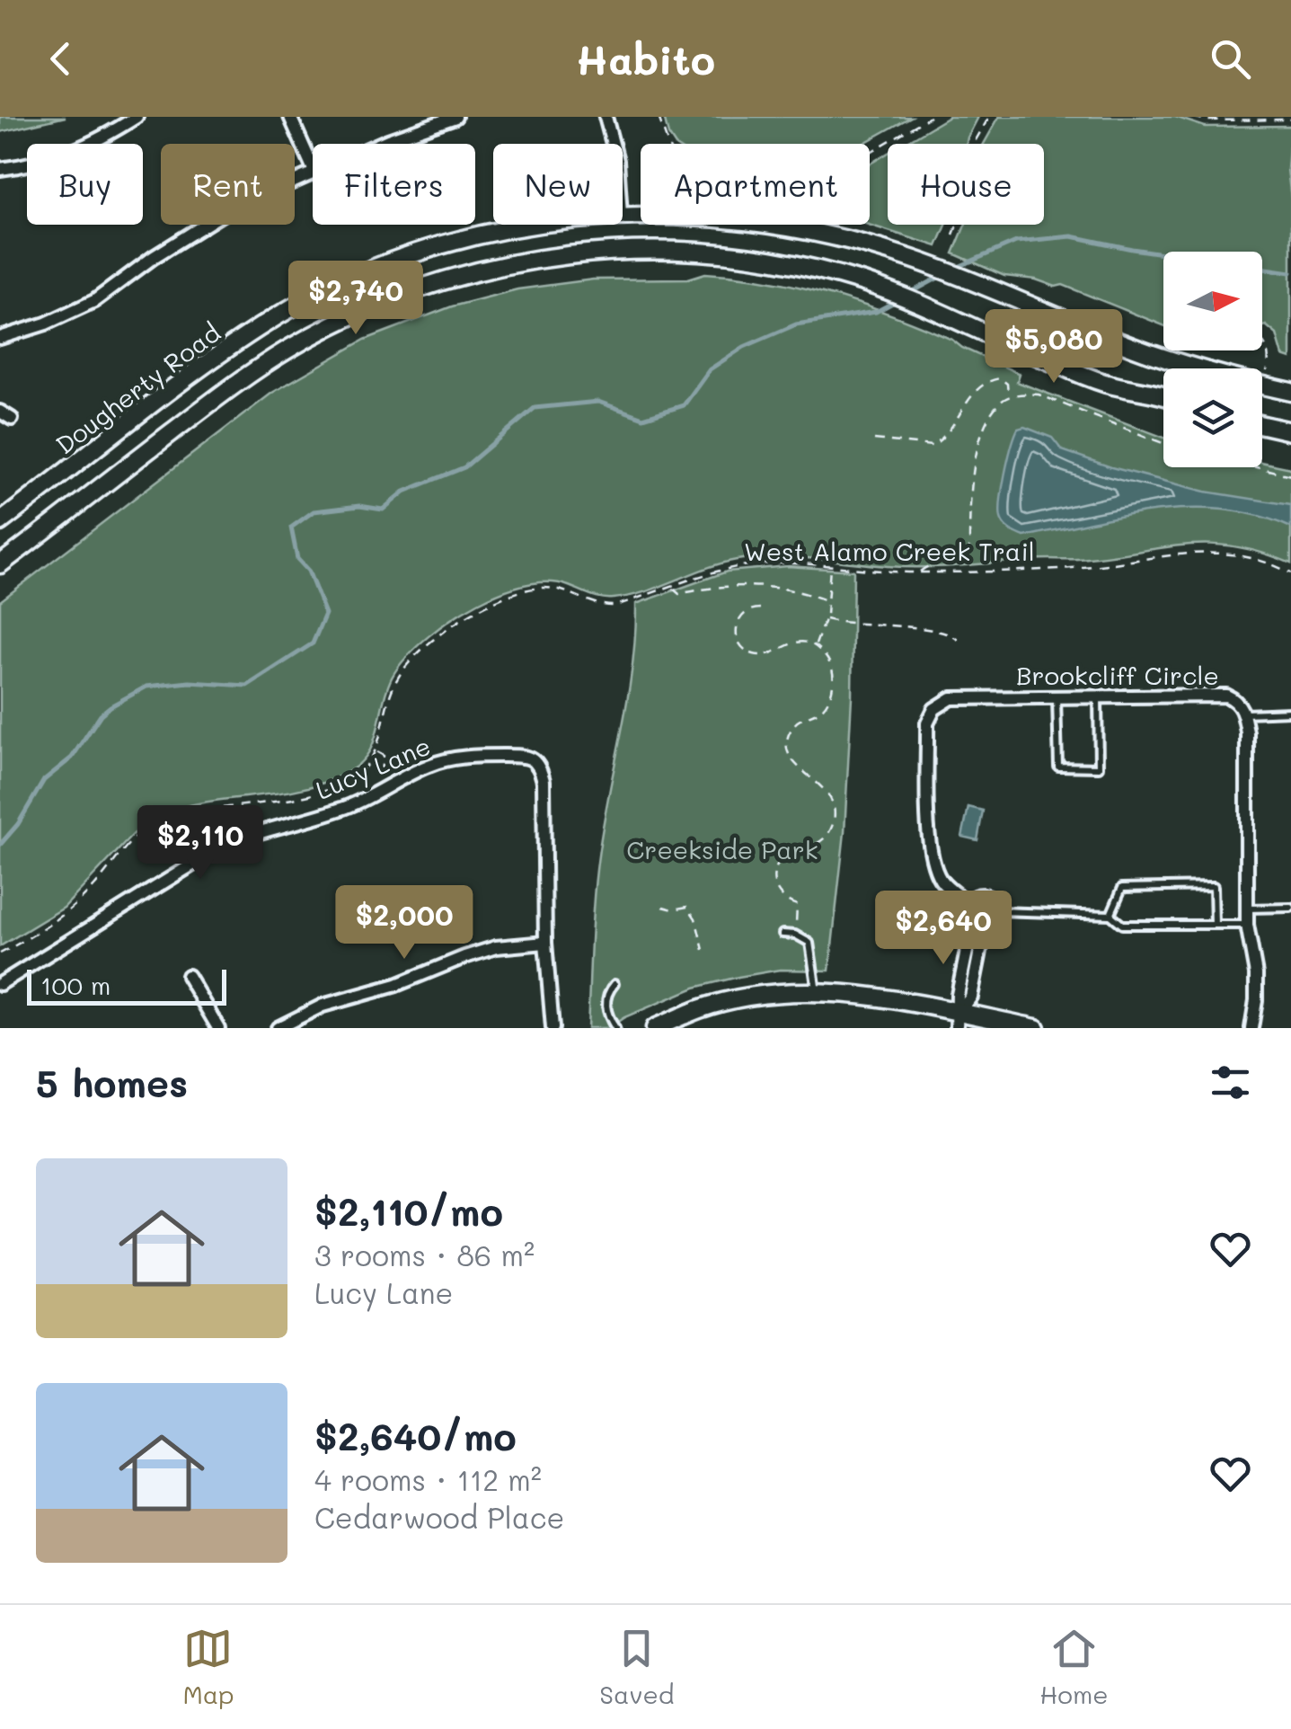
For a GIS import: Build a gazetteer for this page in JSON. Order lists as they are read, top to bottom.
{
  "streets": {
    "main road": ["Dougherty Road"],
    "street": ["Brookcliff Circle", "Lucy Lane"],
    "path": ["West Alamo Creek Trail"]
  },
  "parks": ["Creekside Park"],
  "scale_bar": "100 m",
  "north": "right",
  "page": {
    "header": "Habito",
    "chip": [
      "Buy",
      "Rent",
      "Filters",
      "New",
      "Apartment",
      "House"
    ],
    "price": [
      "$2,740",
      "$5,080",
      "$2,110",
      "$2,000",
      "$2,640"
    ],
    "scale": "100 m",
    "heading": "5 homes",
    "list": [
      {
        "name": "$2,110/mo",
        "note": "3 rooms · 86 m² · Lucy Lane"
      },
      {
        "name": "$2,640/mo",
        "note": "4 rooms · 112 m² · Cedarwood Place"
      }
    ],
    "tabs": ["Map", "Saved", "Home"]
  }
}
